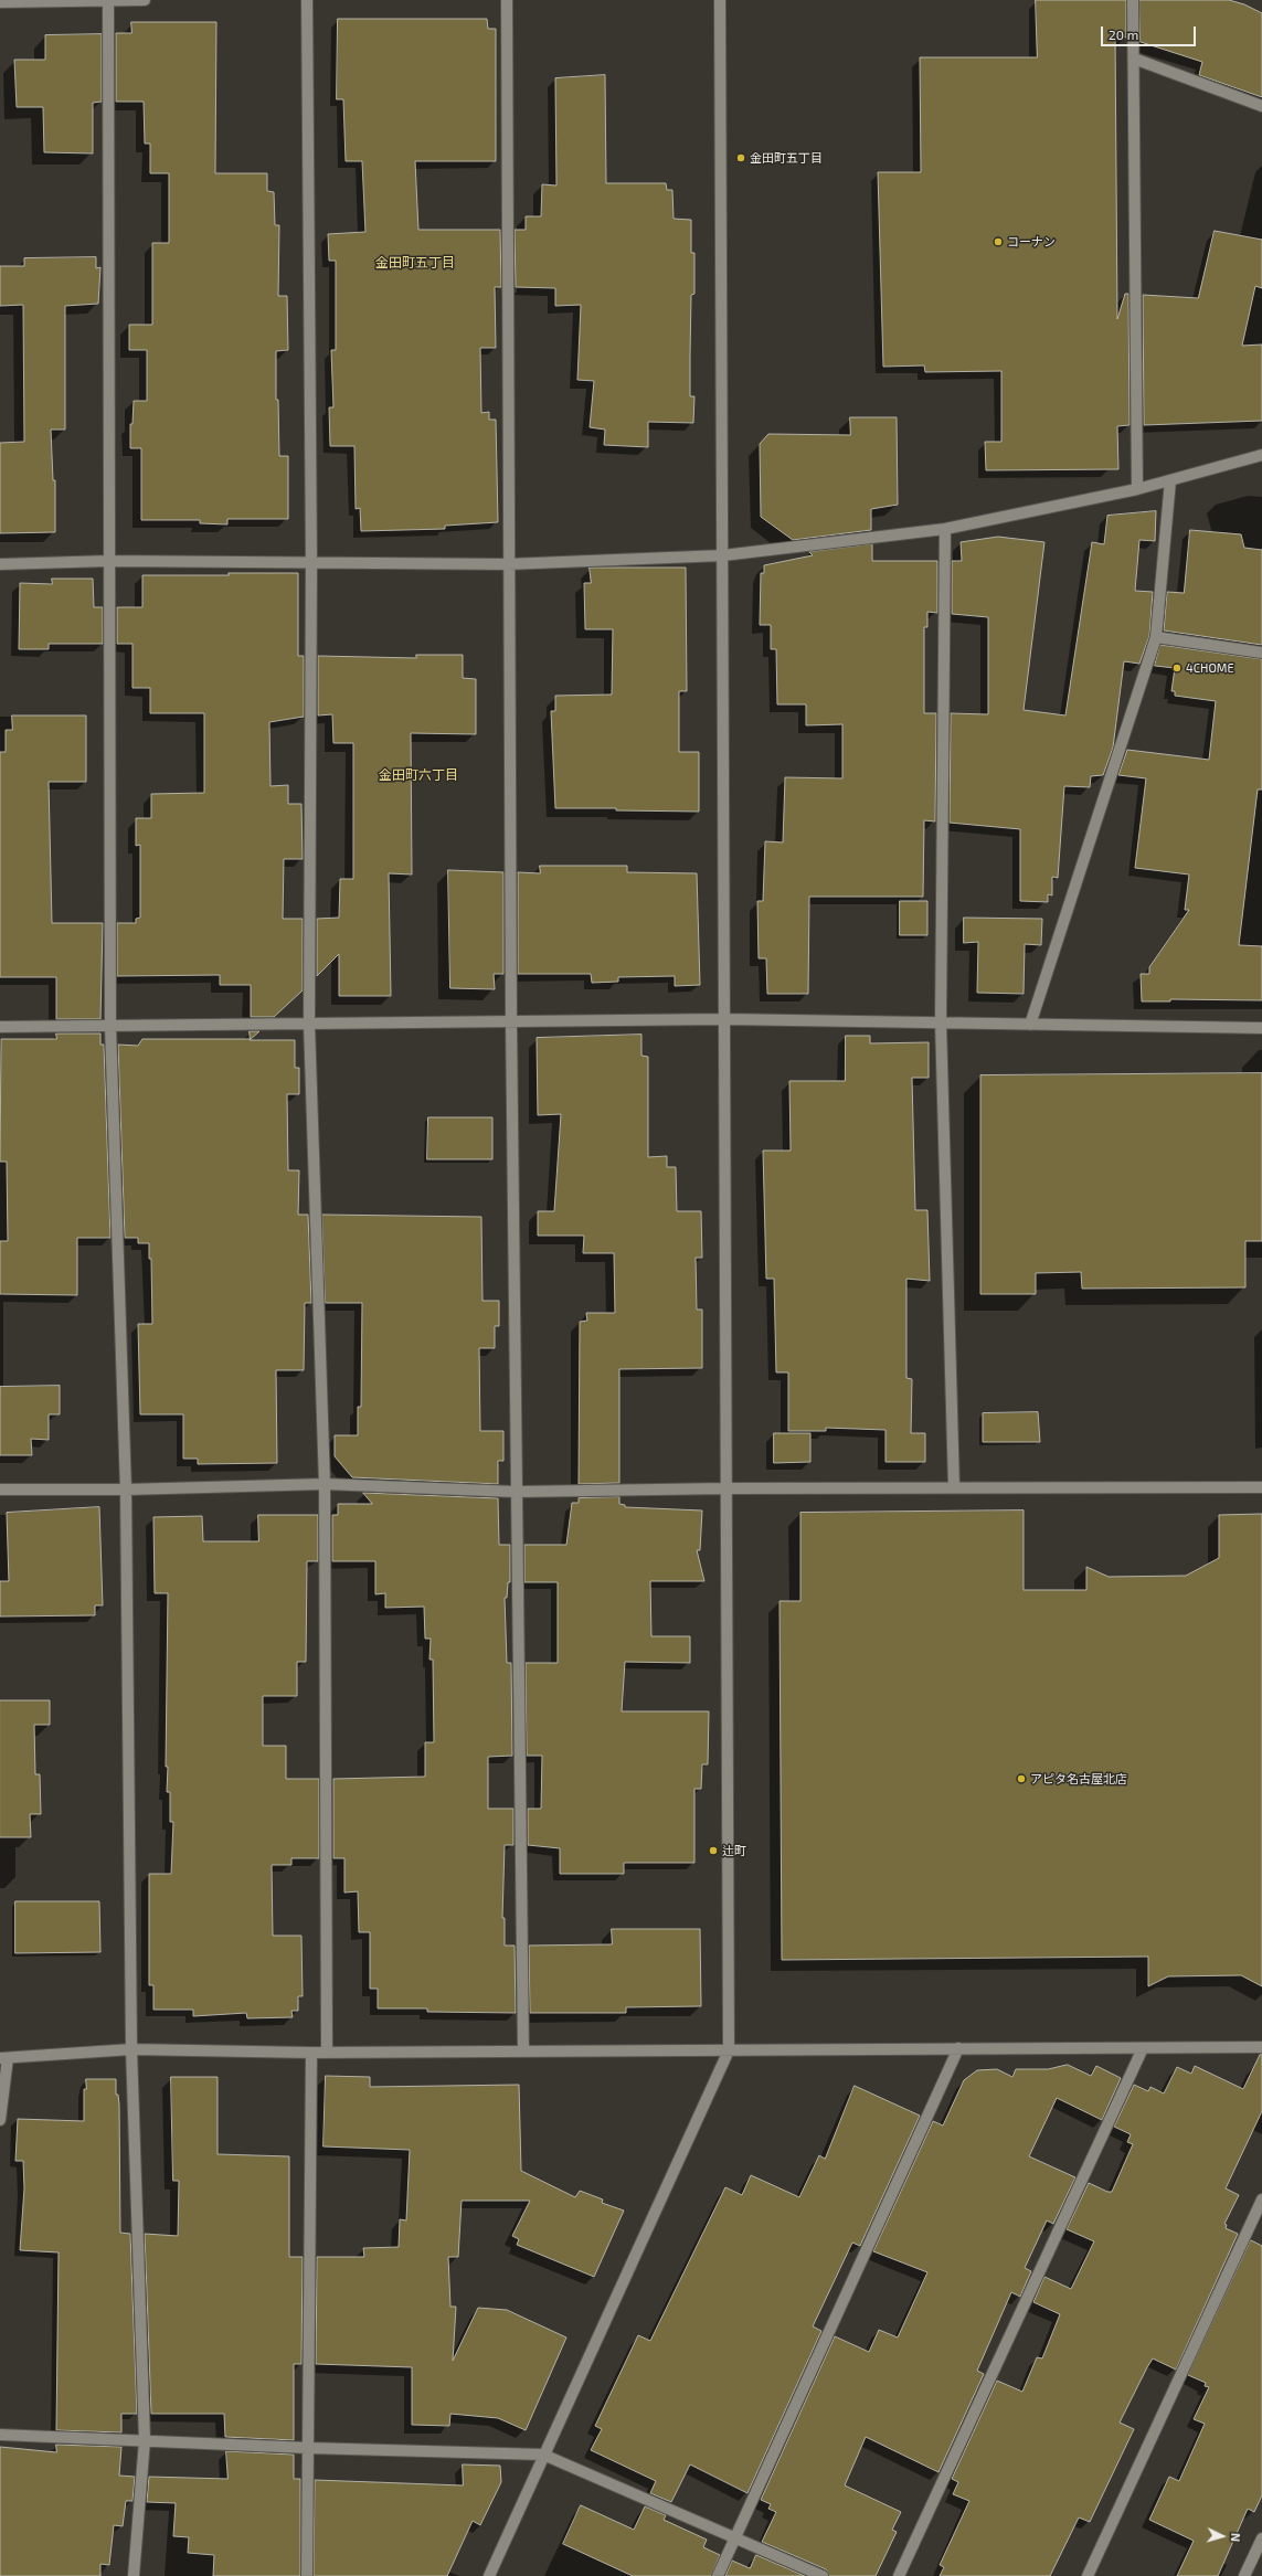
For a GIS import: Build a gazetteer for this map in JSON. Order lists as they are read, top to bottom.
{
  "districts": ["金田町五丁目", "金田町六丁目"],
  "places": [
    "金田町五丁目",
    "コーナン",
    "4CHOME",
    "アピタ名古屋北店",
    "辻町"
  ],
  "scale_bar": "20 m",
  "north": "right"
}
